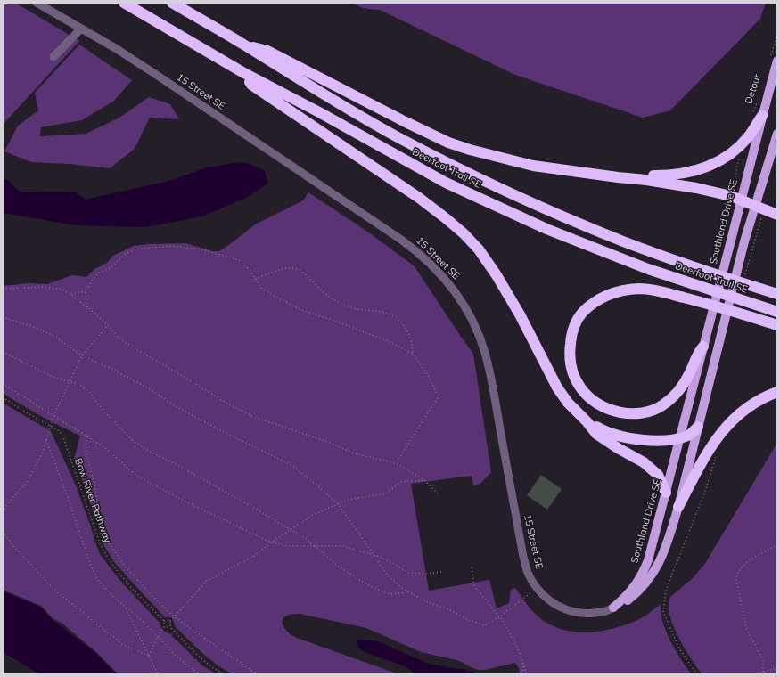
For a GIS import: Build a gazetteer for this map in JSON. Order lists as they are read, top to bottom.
{
  "streets": {
    "highway": ["Deerfoot Trail SE"],
    "main road": ["Southland Drive SE"],
    "street": ["15 Street SE"],
    "path": ["Detour", "Bow River Pathway"]
  },
  "crossings": [
    ["Detour", "Southland Drive SE"],
    ["15 Street SE", "Southland Drive SE"]
  ]
}
